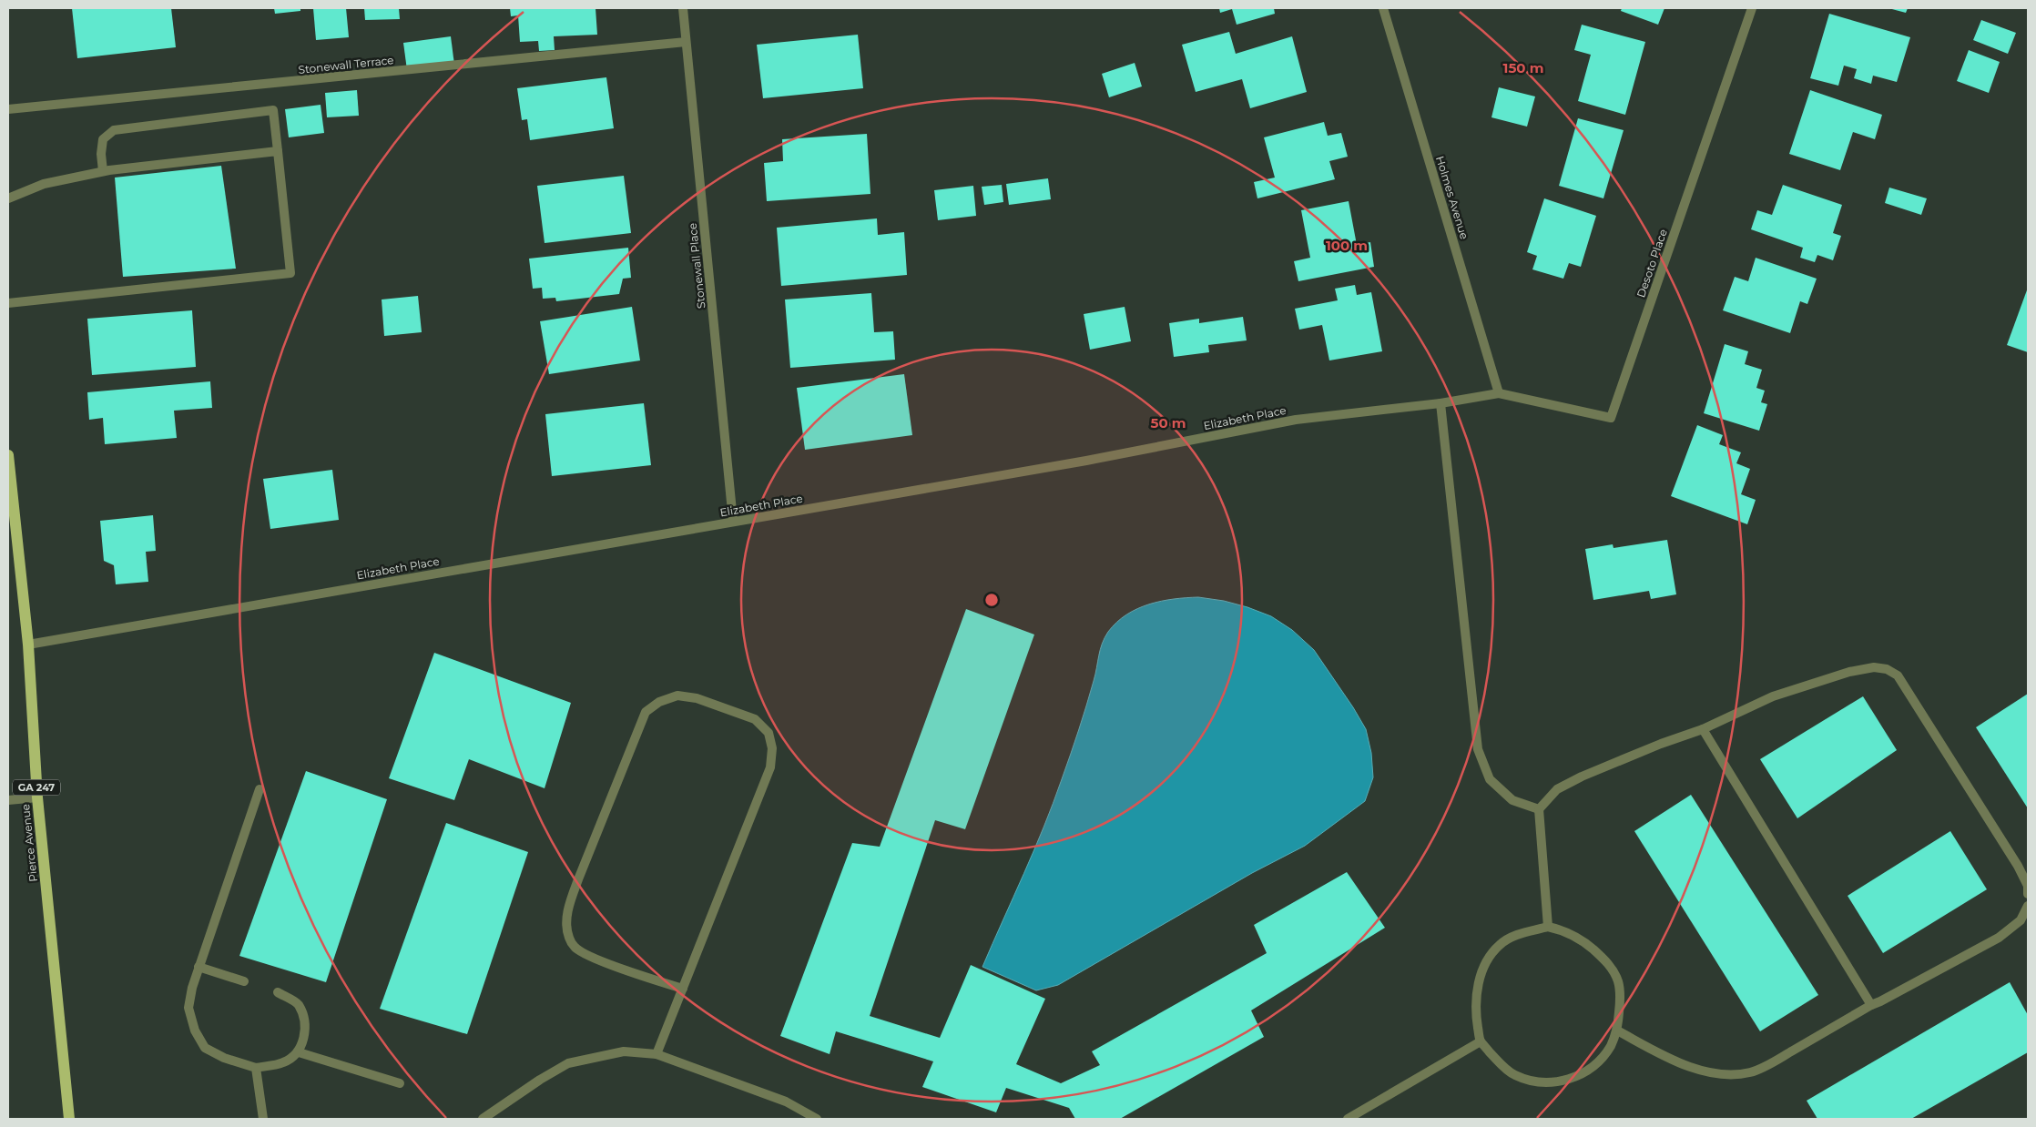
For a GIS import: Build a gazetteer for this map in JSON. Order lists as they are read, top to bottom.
{
  "streets": {
    "main road": ["GA 247", "Pierce Avenue"],
    "street": [
      "Stonewall Terrace",
      "Holmes Avenue",
      "Desoto Place",
      "Stonewall Place",
      "Elizabeth Place"
    ]
  },
  "crossings": [
    ["Stonewall Terrace", "Stonewall Place"],
    ["Holmes Avenue", "Desoto Place"],
    ["Holmes Avenue", "Elizabeth Place"],
    ["Desoto Place", "Elizabeth Place"],
    ["Stonewall Place", "Elizabeth Place"],
    ["Elizabeth Place", "Pierce Avenue"]
  ],
  "rings": ["150 m", "100 m", "50 m"]
}
